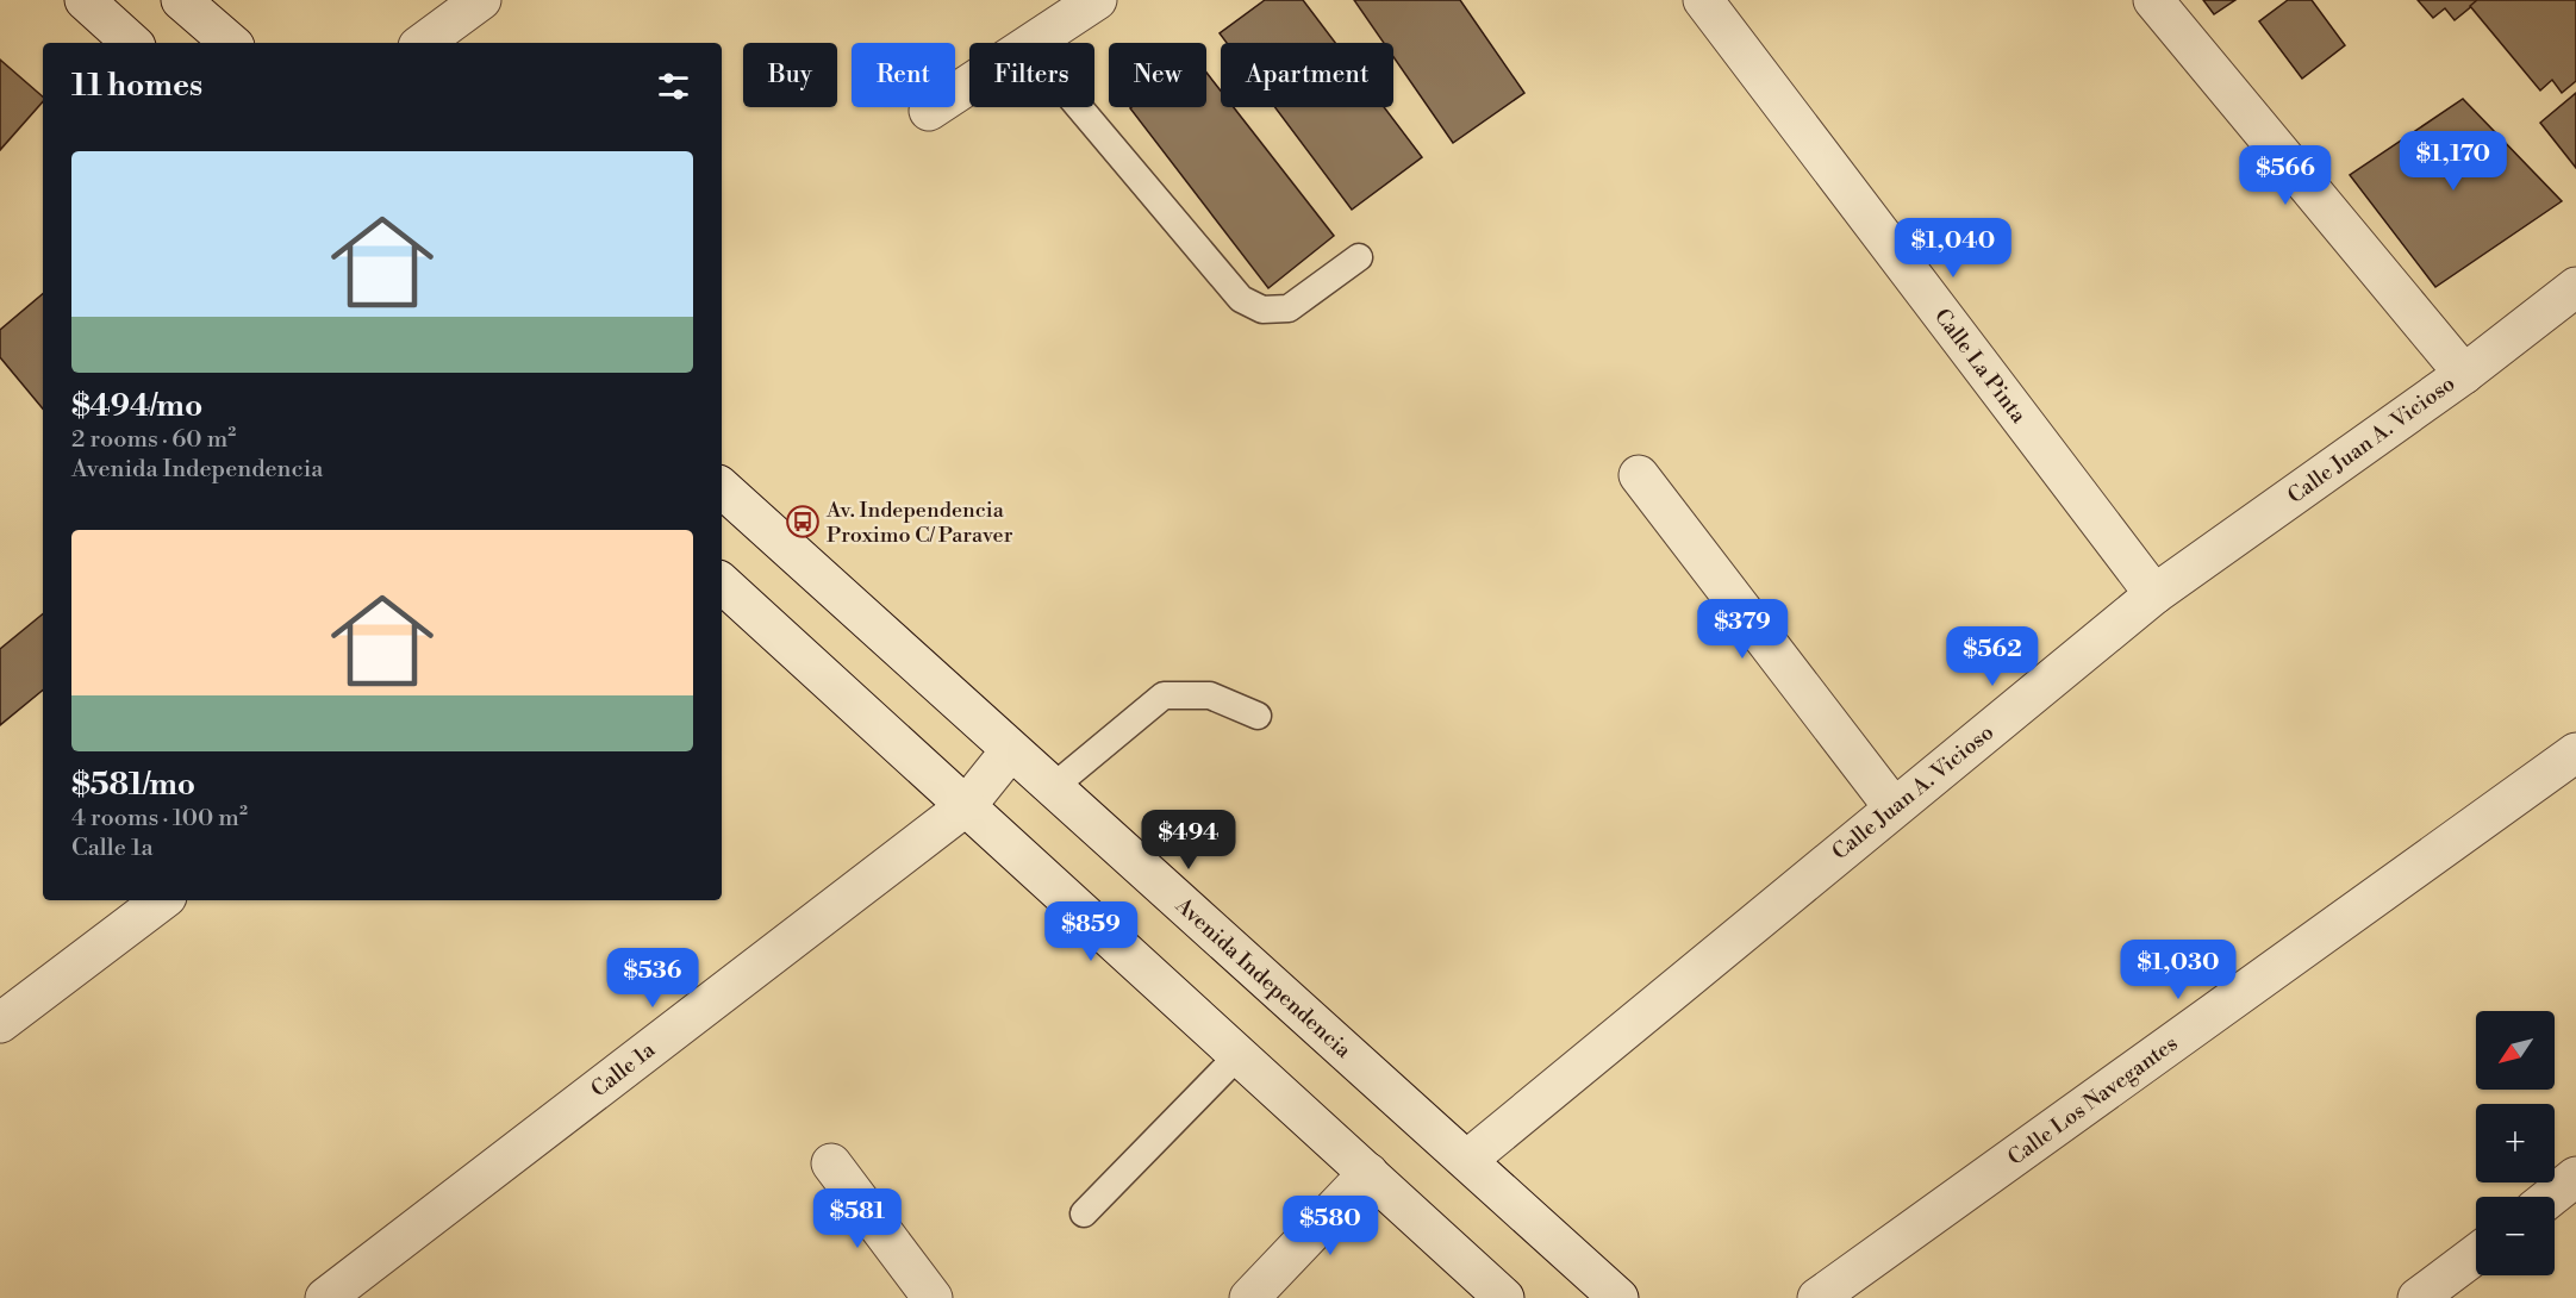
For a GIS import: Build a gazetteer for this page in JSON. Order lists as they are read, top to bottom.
{
  "streets": {
    "street": [
      "Calle La Pinta",
      "Calle Juan A. Vicioso",
      "Avenida Independencia",
      "Calle 1a",
      "Calle Los Navegantes"
    ]
  },
  "crossings": [
    ["Calle La Pinta", "Calle Juan A. Vicioso"],
    ["Calle Juan A. Vicioso", "Avenida Independencia"],
    ["Avenida Independencia", "Calle 1a"]
  ],
  "places": {
    "bus stop": ["Av. Independencia Proximo C/ Paraver"]
  },
  "north": "bottom left",
  "page": {
    "chip": [
      "Buy",
      "Rent",
      "Filters",
      "New",
      "Apartment"
    ],
    "heading": "11 homes",
    "list": [
      {
        "name": "$494/mo",
        "note": "2 rooms · 60 m² · Avenida Independencia"
      },
      {
        "name": "$581/mo",
        "note": "4 rooms · 100 m² · Calle 1a"
      }
    ],
    "price": [
      "$1,170",
      "$566",
      "$1,040",
      "$379",
      "$562",
      "$494",
      "$859",
      "$1,030",
      "$536",
      "$581",
      "$580"
    ],
    "map_buttons": ["+", "−"]
  }
}
